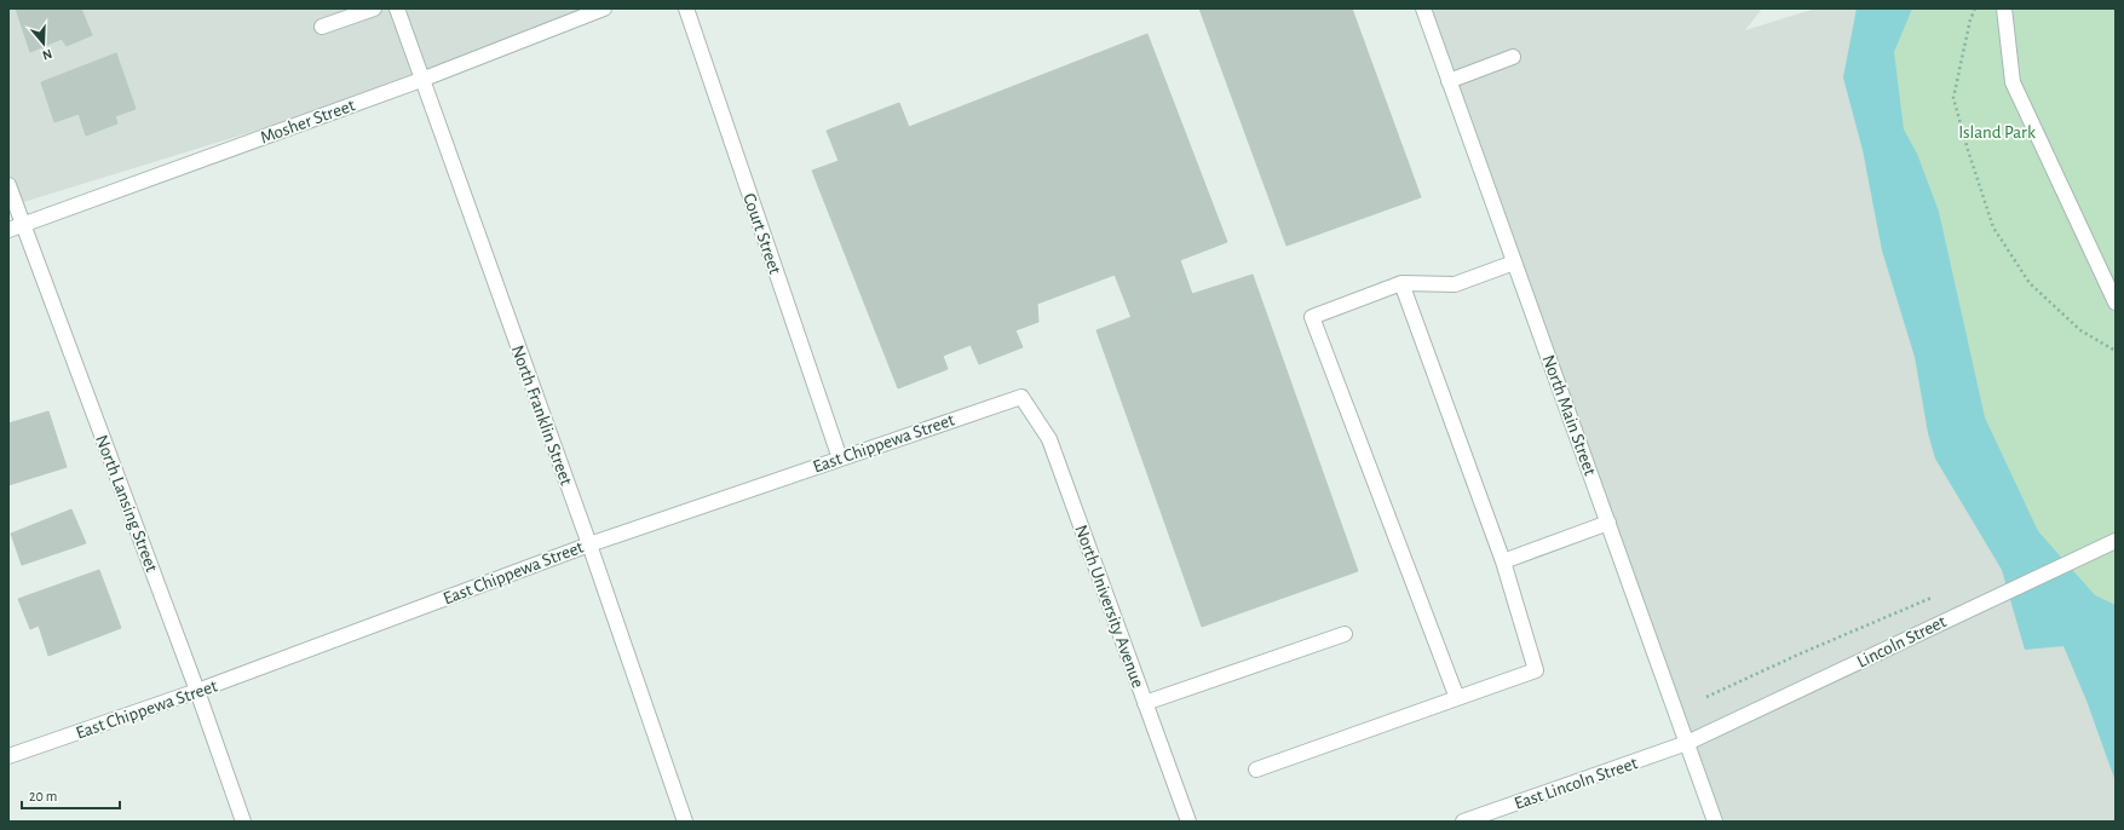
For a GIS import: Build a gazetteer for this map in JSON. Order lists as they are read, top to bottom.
{
  "streets": {
    "street": [
      "Mosher Street",
      "Court Street",
      "North Franklin Street",
      "North Main Street",
      "East Chippewa Street",
      "North Lansing Street",
      "North University Avenue",
      "Lincoln Street",
      "East Lincoln Street"
    ]
  },
  "crossings": [
    ["Mosher Street", "North Franklin Street"],
    ["Mosher Street", "North Lansing Street"],
    ["Court Street", "East Chippewa Street"],
    ["North Franklin Street", "East Chippewa Street"],
    ["North Main Street", "Lincoln Street"],
    ["North Main Street", "East Lincoln Street"],
    ["East Chippewa Street", "North Lansing Street"],
    ["East Chippewa Street", "North University Avenue"],
    ["Lincoln Street", "East Lincoln Street"]
  ],
  "parks": ["Island Park"],
  "scale_bar": "20 m",
  "north": "bottom"
}
